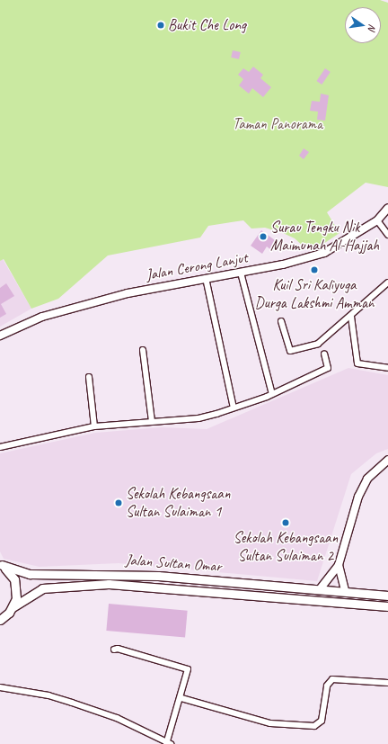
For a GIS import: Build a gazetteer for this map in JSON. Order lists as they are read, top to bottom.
{
  "streets": {
    "main road": ["Jalan Sultan Omar"],
    "street": ["Jalan Cerong Lanjut"]
  },
  "parks": ["Taman Panorama"],
  "places": [
    "Bukit Che Long",
    "Surau Tengku Nik Maimunah Al-Hajjah",
    "Kuil Sri Kaliyuga Durga Lakshmi Amman",
    "Sekolah Kebangsaan Sultan Sulaiman 1",
    "Sekolah Kebangsaan Sultan Sulaiman 2"
  ],
  "north": "right"
}
